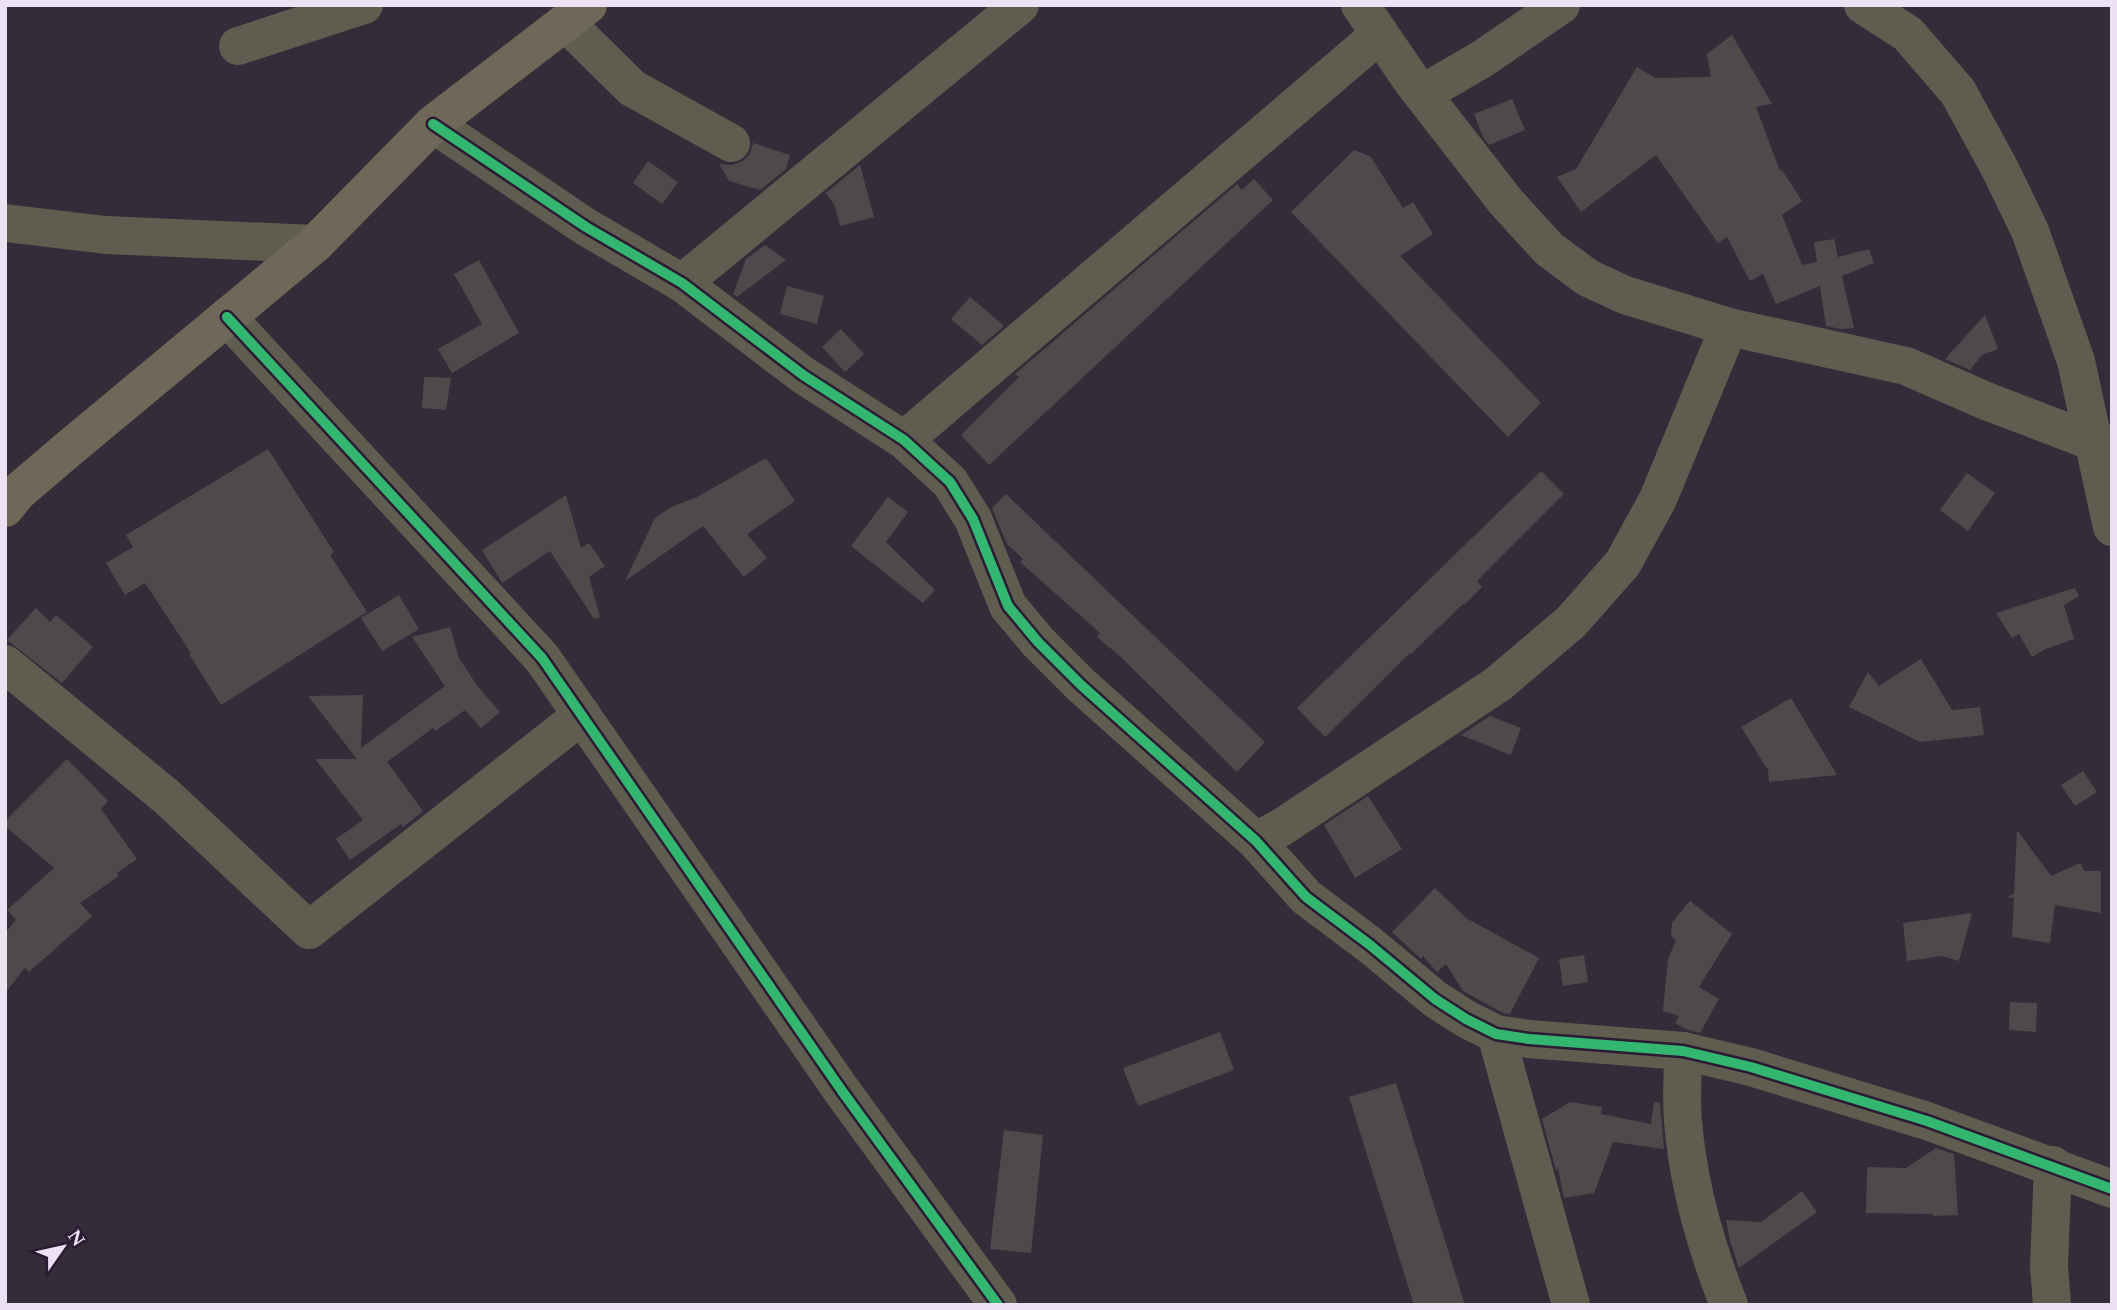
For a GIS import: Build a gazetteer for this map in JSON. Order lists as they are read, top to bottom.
{
  "north": "top right"
}
